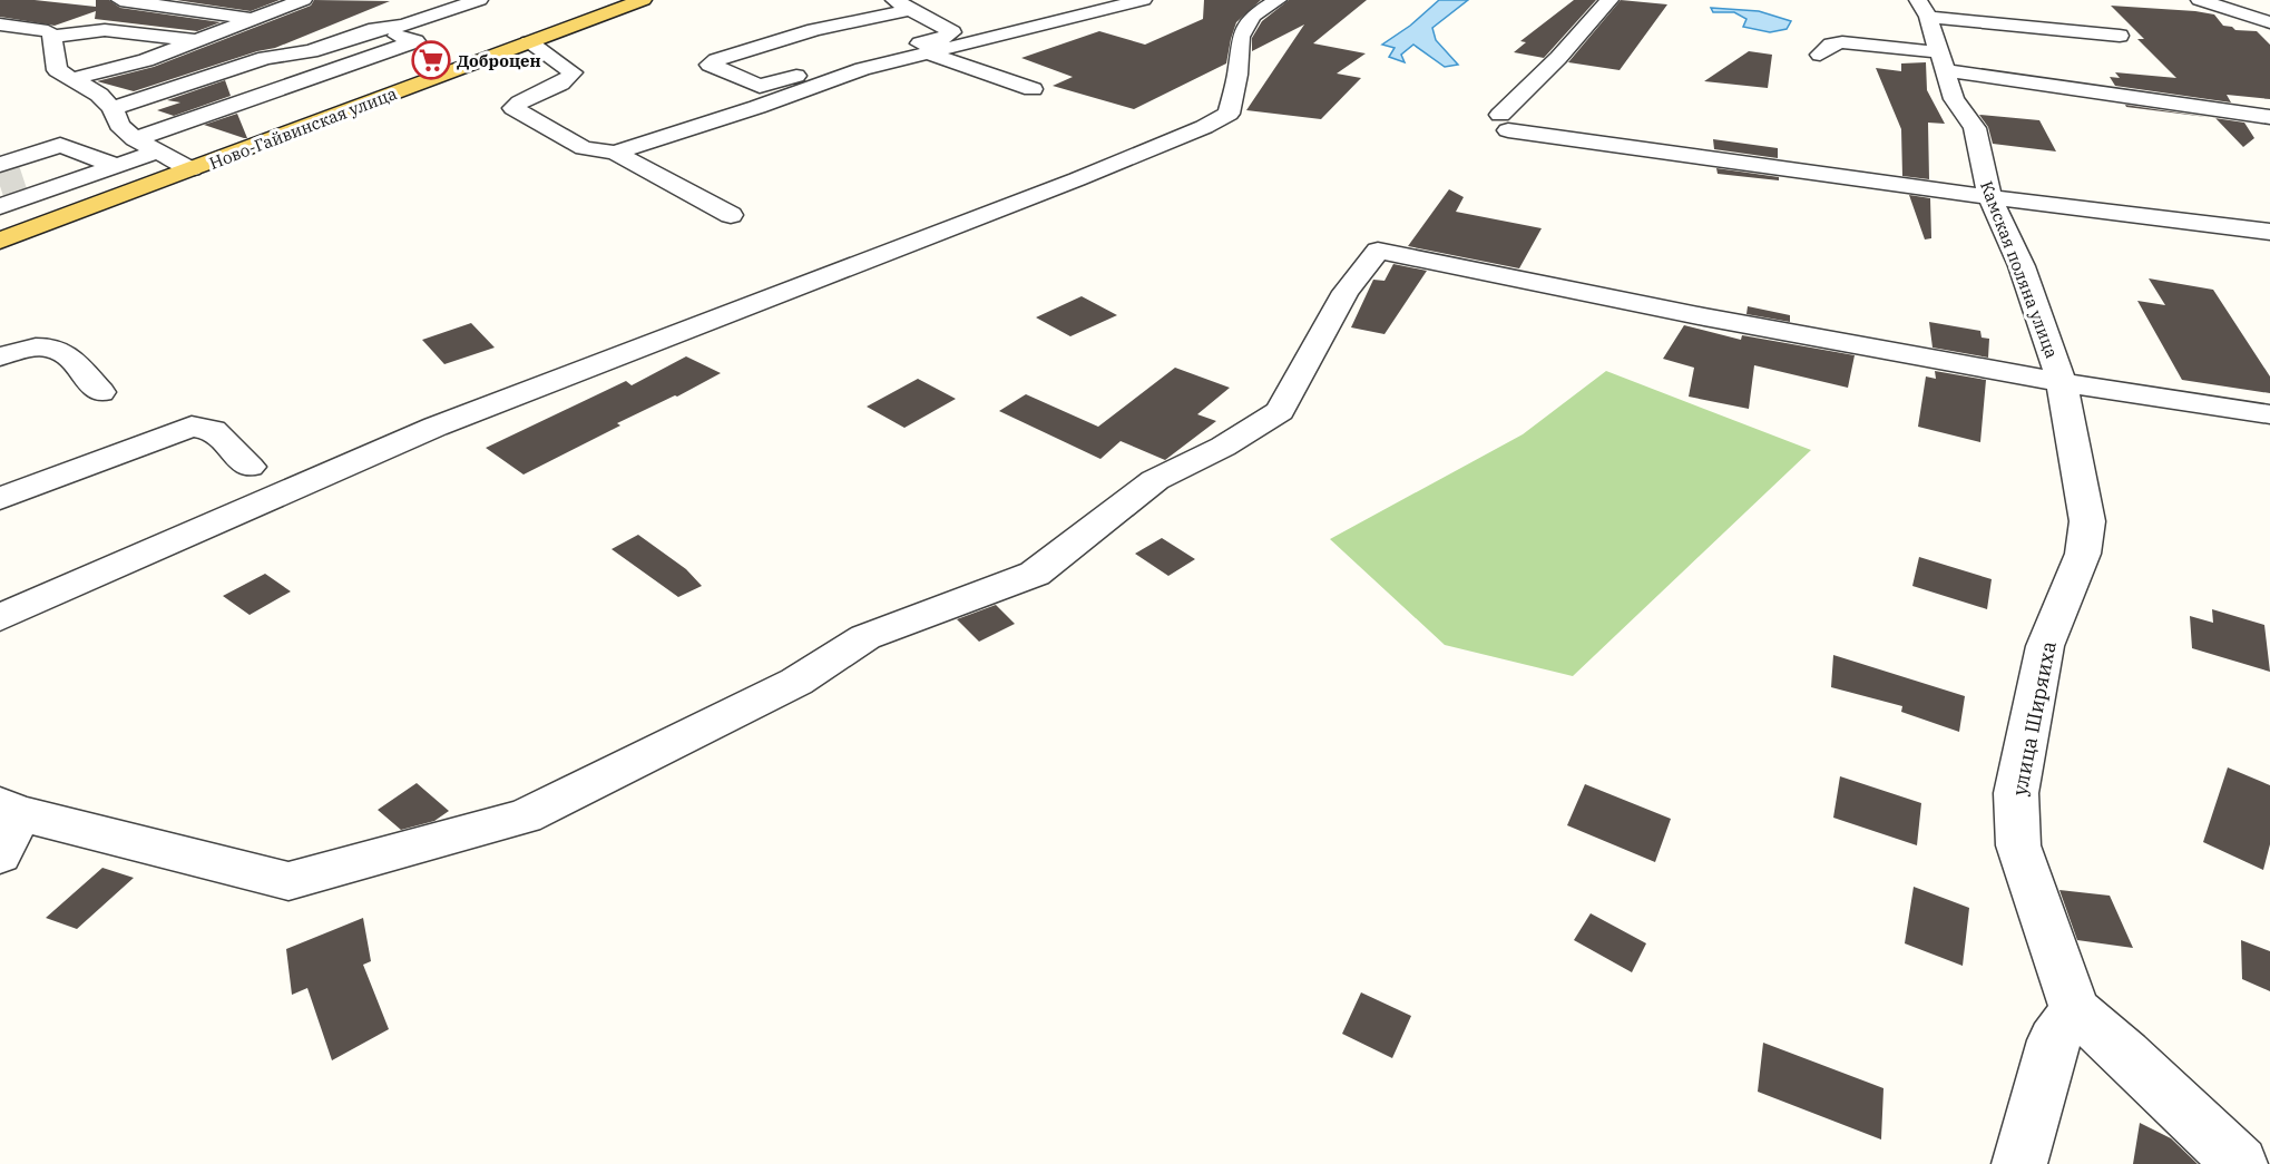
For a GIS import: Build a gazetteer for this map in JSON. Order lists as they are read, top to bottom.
{
  "streets": {
    "main road": ["Ново-Гайвинская улица"],
    "street": ["Камская поляна улица", "улица Ширяиха"]
  },
  "crossings": [
    ["Камская поляна улица", "улица Ширяиха"]
  ],
  "places": {
    "supermarket": ["Доброцен"]
  }
}
